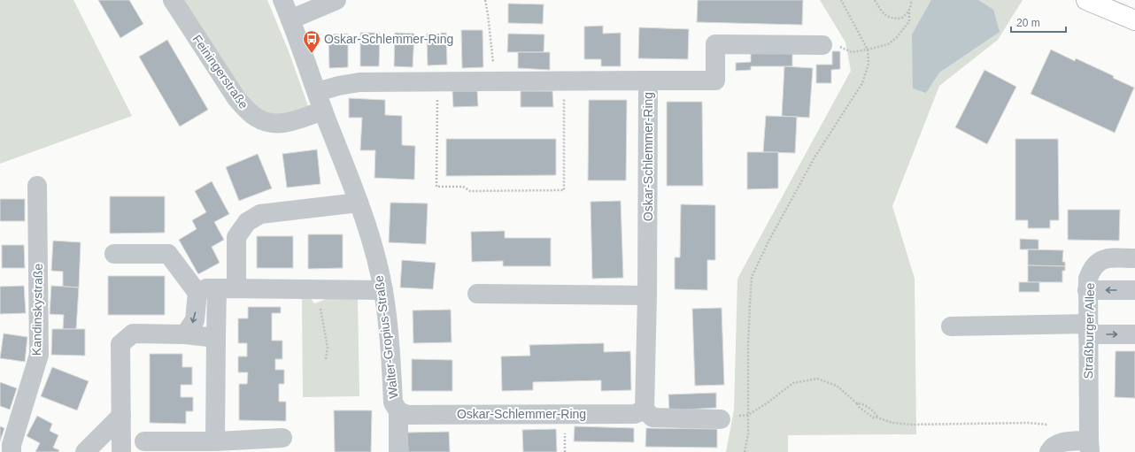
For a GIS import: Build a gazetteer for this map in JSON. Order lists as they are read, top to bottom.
{
  "streets": {
    "street": [
      "Feiningerstraße",
      "Oskar-Schlemmer-Ring",
      "Kandinskystraße",
      "Straßburger Allee",
      "Walter-Gropius-Straße"
    ]
  },
  "crossings": [
    ["Feiningerstraße", "Walter-Gropius-Straße"],
    ["Oskar-Schlemmer-Ring", "Walter-Gropius-Straße"]
  ],
  "places": {
    "bus stop": ["Oskar-Schlemmer-Ring"]
  },
  "scale_bar": "20 m"
}
